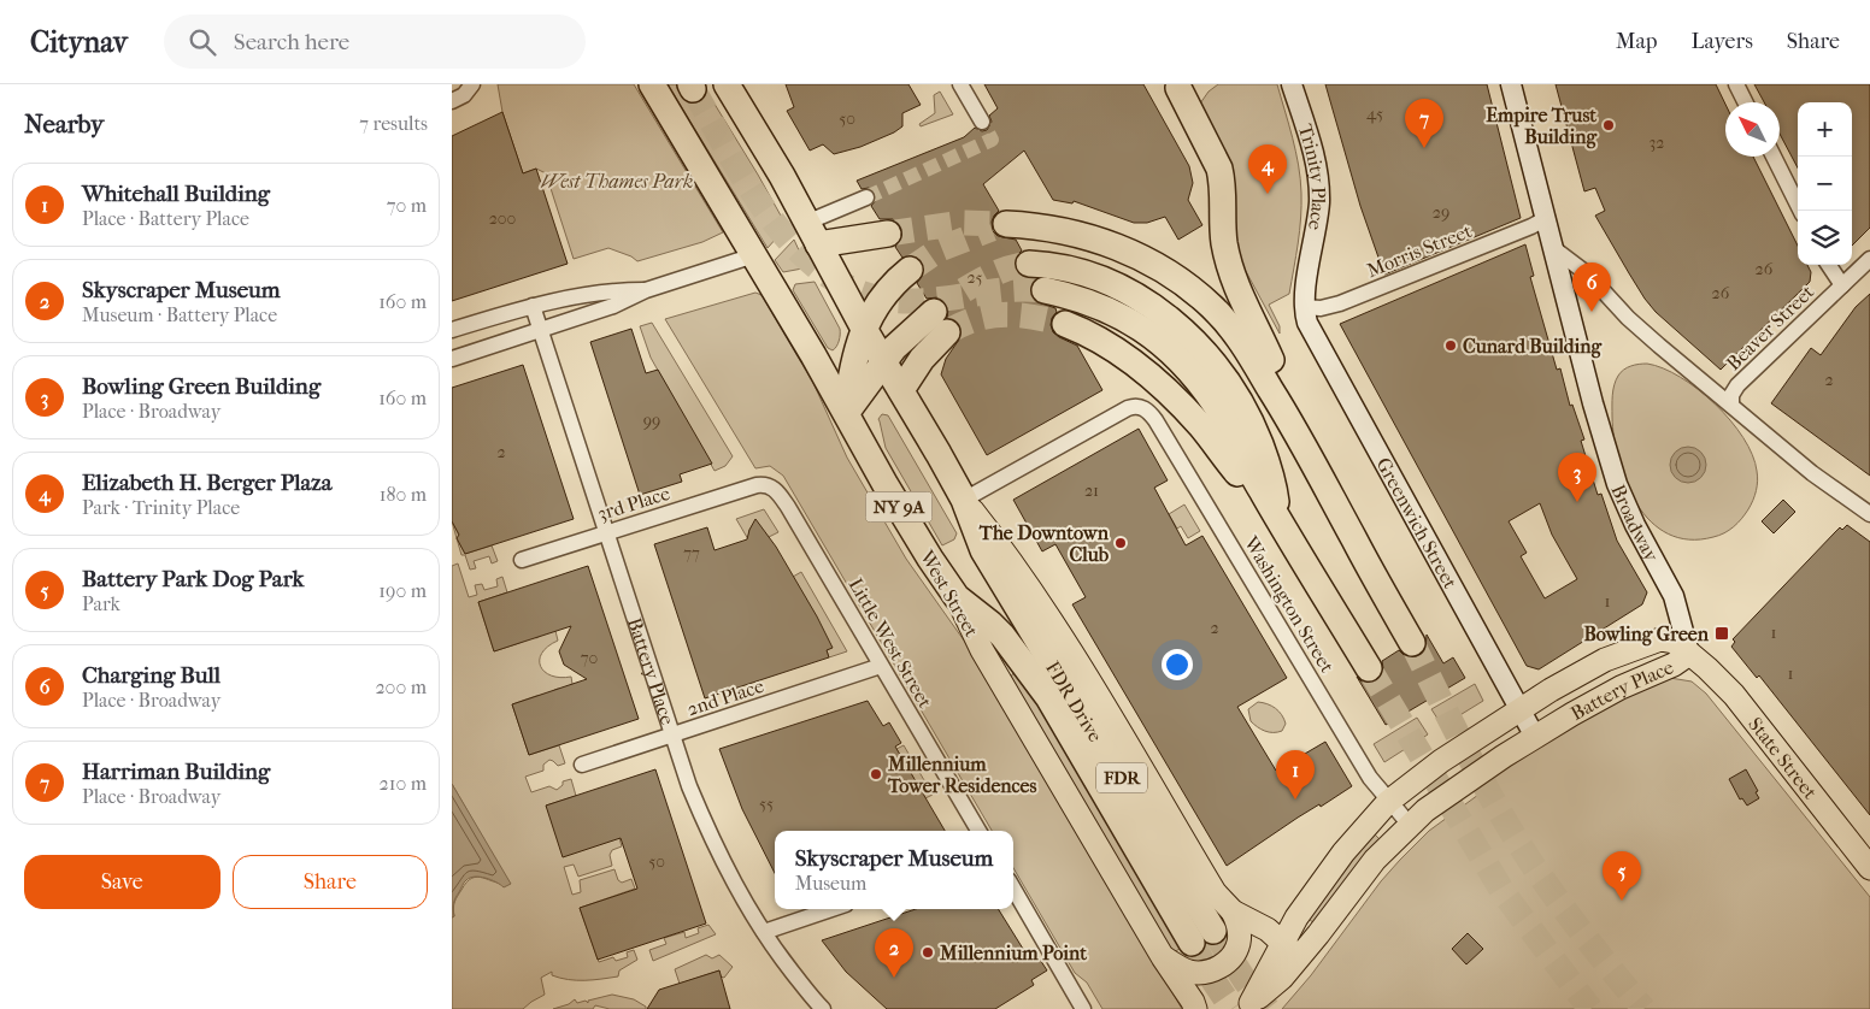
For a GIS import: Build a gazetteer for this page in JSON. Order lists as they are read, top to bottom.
{
  "streets": {
    "highway": [
      "NY 9A",
      "West Street",
      "FDR Drive",
      "FDR"
    ],
    "main road": [
      "Trinity Place",
      "Broadway",
      "Greenwich Street",
      "Battery Place",
      "State Street"
    ],
    "street": [
      "Morris Street",
      "Beaver Street",
      "3rd Place",
      "Washington Street",
      "Little West Street",
      "2nd Place"
    ]
  },
  "crossings": [
    ["Trinity Place", "Morris Street"],
    ["Trinity Place", "Greenwich Street"],
    ["Morris Street", "Broadway"],
    ["Morris Street", "Greenwich Street"],
    ["3rd Place", "Little West Street"],
    ["3rd Place", "Battery Place"],
    ["NY 9A", "Washington Street"],
    ["NY 9A", "FDR Drive"],
    ["Broadway", "Battery Place"],
    ["Broadway", "State Street"],
    ["Greenwich Street", "Battery Place"],
    ["West Street", "FDR Drive"],
    ["Washington Street", "Battery Place"],
    ["Washington Street", "FDR Drive"],
    ["Little West Street", "2nd Place"],
    ["Battery Place", "2nd Place"],
    ["Battery Place", "State Street"]
  ],
  "parks": ["West Thames Park"],
  "places": {
    "other": [
      "Empire Trust Building",
      "Cunard Building",
      "The Downtown Club",
      "Millennium Tower Residences",
      "Millennium Point"
    ],
    "transit": ["Bowling Green"]
  },
  "house_numbers": [
    "45",
    "50",
    "32",
    "29",
    "200",
    "26",
    "25",
    "26",
    "2",
    "99",
    "2",
    "21",
    "77",
    "1",
    "2",
    "1",
    "70",
    "1",
    "55",
    "50"
  ],
  "north": "top left",
  "page": {
    "header": "Citynav",
    "search": "Search here",
    "nav": ["Map", "Layers", "Share"],
    "heading": ["Nearby", "7 results"],
    "pins": [
      "7",
      "4",
      "6",
      "3",
      "1",
      "5",
      "2"
    ],
    "map_buttons": ["+", "−"],
    "list": [
      {
        "mark": "1",
        "name": "Whitehall Building",
        "note": "Place · Battery Place",
        "value": "70 m"
      },
      {
        "mark": "2",
        "name": "Skyscraper Museum",
        "note": "Museum · Battery Place",
        "value": "160 m"
      },
      {
        "mark": "3",
        "name": "Bowling Green Building",
        "note": "Place · Broadway",
        "value": "160 m"
      },
      {
        "mark": "4",
        "name": "Elizabeth H. Berger Plaza",
        "note": "Park · Trinity Place",
        "value": "180 m"
      },
      {
        "mark": "5",
        "name": "Battery Park Dog Park",
        "note": "Park",
        "value": "190 m"
      },
      {
        "mark": "6",
        "name": "Charging Bull",
        "note": "Place · Broadway",
        "value": "200 m"
      },
      {
        "mark": "7",
        "name": "Harriman Building",
        "note": "Place · Broadway",
        "value": "210 m"
      }
    ],
    "popup": ["Skyscraper Museum", "Museum"],
    "buttons": ["Save", "Share"]
  }
}
